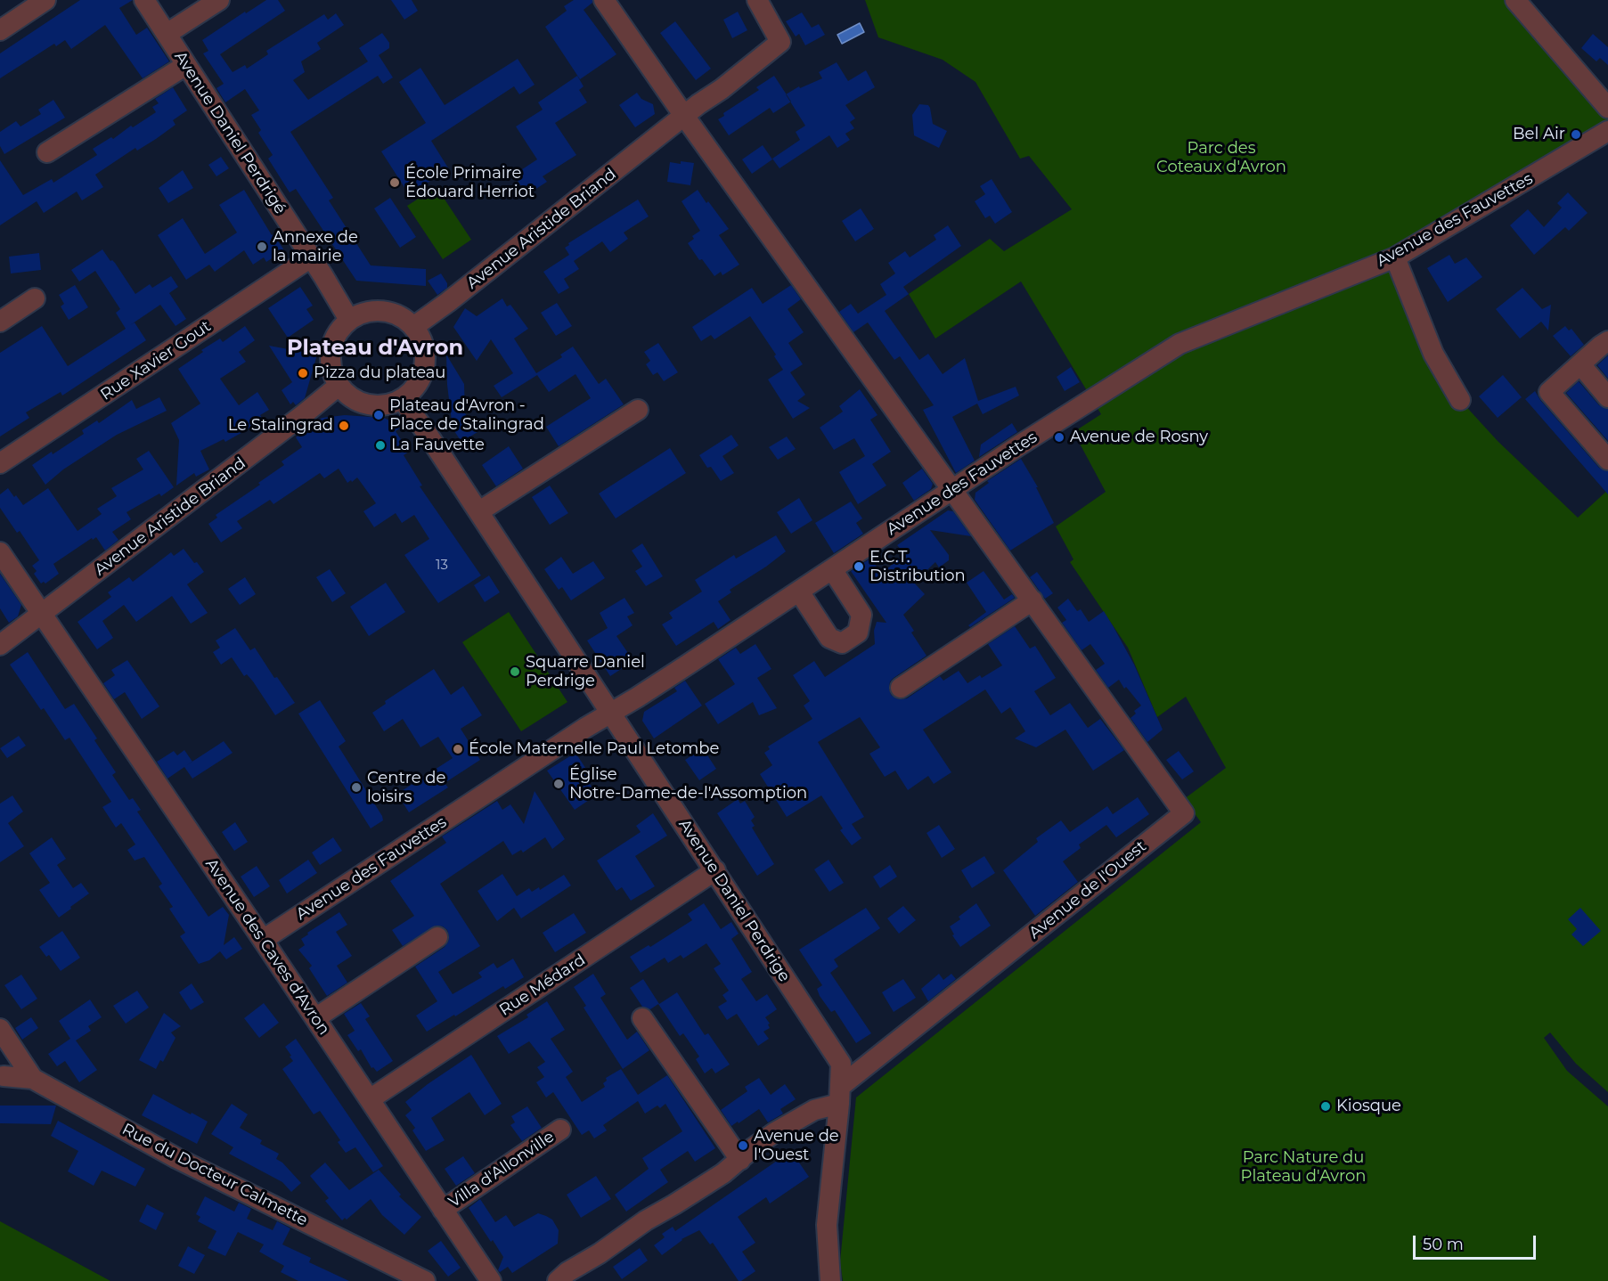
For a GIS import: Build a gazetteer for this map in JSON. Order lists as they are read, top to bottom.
{
  "streets": {
    "street": [
      "Avenue Daniel Perdrigé",
      "Avenue des Fauvettes",
      "Avenue Aristide Briand",
      "Rue Xavier Gout",
      "Avenue de l'Ouest",
      "Avenue Daniel Perdrige",
      "Avenue des Caves d'Avron",
      "Rue Médard",
      "Villa d'Allonville",
      "Rue du Docteur Calmette"
    ]
  },
  "crossings": [
    ["Avenue Daniel Perdrigé", "Avenue Aristide Briand"],
    ["Avenue Daniel Perdrigé", "Rue Xavier Gout"],
    ["Avenue Daniel Perdrigé", "Avenue Daniel Perdrige"],
    ["Avenue des Fauvettes", "Avenue Daniel Perdrige"],
    ["Avenue des Fauvettes", "Avenue des Caves d'Avron"],
    ["Avenue Aristide Briand", "Avenue Daniel Perdrige"],
    ["Avenue Aristide Briand", "Avenue des Caves d'Avron"],
    ["Avenue de l'Ouest", "Avenue Daniel Perdrige"],
    ["Avenue Daniel Perdrige", "Rue Médard"],
    ["Avenue des Caves d'Avron", "Rue Médard"],
    ["Avenue des Caves d'Avron", "Villa d'Allonville"]
  ],
  "districts": ["Plateau d'Avron"],
  "parks": ["Parc des Coteaux d'Avron", "Parc Nature du Plateau d'Avron"],
  "places": [
    "Bel Air",
    "École Primaire Édouard Herriot",
    "Annexe de la mairie",
    "Pizza du plateau",
    "Plateau d'Avron - Place de Stalingrad",
    "Le Stalingrad",
    "Avenue de Rosny",
    "La Fauvette",
    "E.C.T. Distribution",
    "Squarre Daniel Perdrige",
    "École Maternelle Paul Letombe",
    "Église Notre-Dame-de-l'Assomption",
    "Centre de loisirs",
    "Kiosque",
    "Avenue de l'Ouest"
  ],
  "house_numbers": ["13"],
  "scale_bar": "50 m"
}
